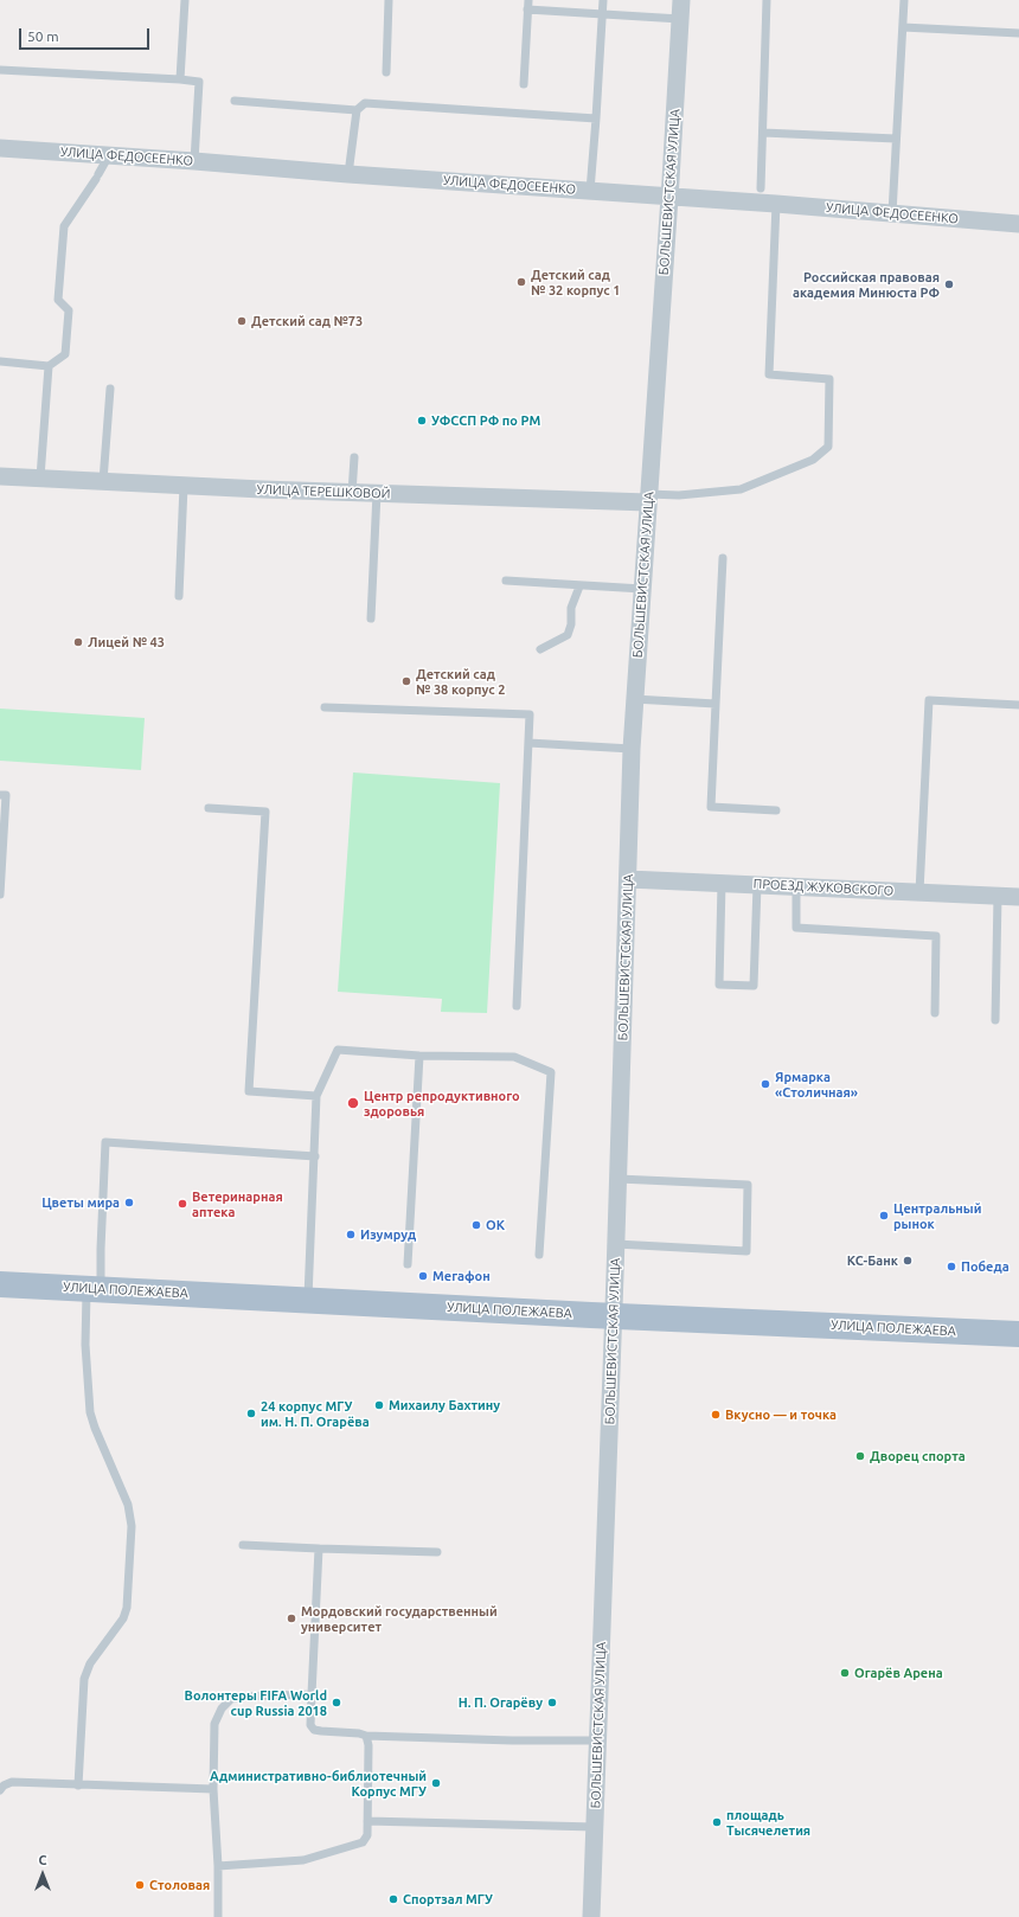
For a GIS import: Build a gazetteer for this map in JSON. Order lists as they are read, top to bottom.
{
  "streets": {
    "main road": ["УЛИЦА ПОЛЕЖАЕВА"],
    "street": [
      "УЛИЦА ФЕДОСЕЕНКО",
      "БОЛЬШЕВИСТСКАЯ УЛИЦА",
      "УЛИЦА ТЕРЕШКОВОЙ",
      "ПРОЕЗД ЖУКОВСКОГО"
    ]
  },
  "crossings": [
    ["УЛИЦА ФЕДОСЕЕНКО", "БОЛЬШЕВИСТСКАЯ УЛИЦА"],
    ["БОЛЬШЕВИСТСКАЯ УЛИЦА", "УЛИЦА ТЕРЕШКОВОЙ"],
    ["БОЛЬШЕВИСТСКАЯ УЛИЦА", "ПРОЕЗД ЖУКОВСКОГО"],
    ["БОЛЬШЕВИСТСКАЯ УЛИЦА", "УЛИЦА ПОЛЕЖАЕВА"]
  ],
  "places": [
    "Детский сад № 32 корпус 1",
    "Российская правовая академия Минюста РФ",
    "Детский сад №73",
    "УФССП РФ по РМ",
    "Лицей № 43",
    "Детский сад № 38 корпус 2",
    "Ярмарка «Столичная»",
    "Центр репродуктивного здоровья",
    "Цветы мира",
    "Ветеринарная аптека",
    "Центральный рынок",
    "OK",
    "Изумруд",
    "КС-Банк",
    "Победа",
    "Мегафон",
    "Михаилу Бахтину",
    "24 корпус МГУ им. Н. П. Огарёва",
    "Вкусно — и точка",
    "Дворец cпорта",
    "Мордовский государственный университет",
    "Огарёв Арена",
    "Волонтеры FIFA World cup Russia 2018",
    "Н. П. Огарёву",
    "Административно-библиотечный Корпус МГУ",
    "площадь Тысячелетия",
    "Столовая",
    "Спортзал МГУ"
  ],
  "scale_bar": "50 m",
  "north": "top"
}
